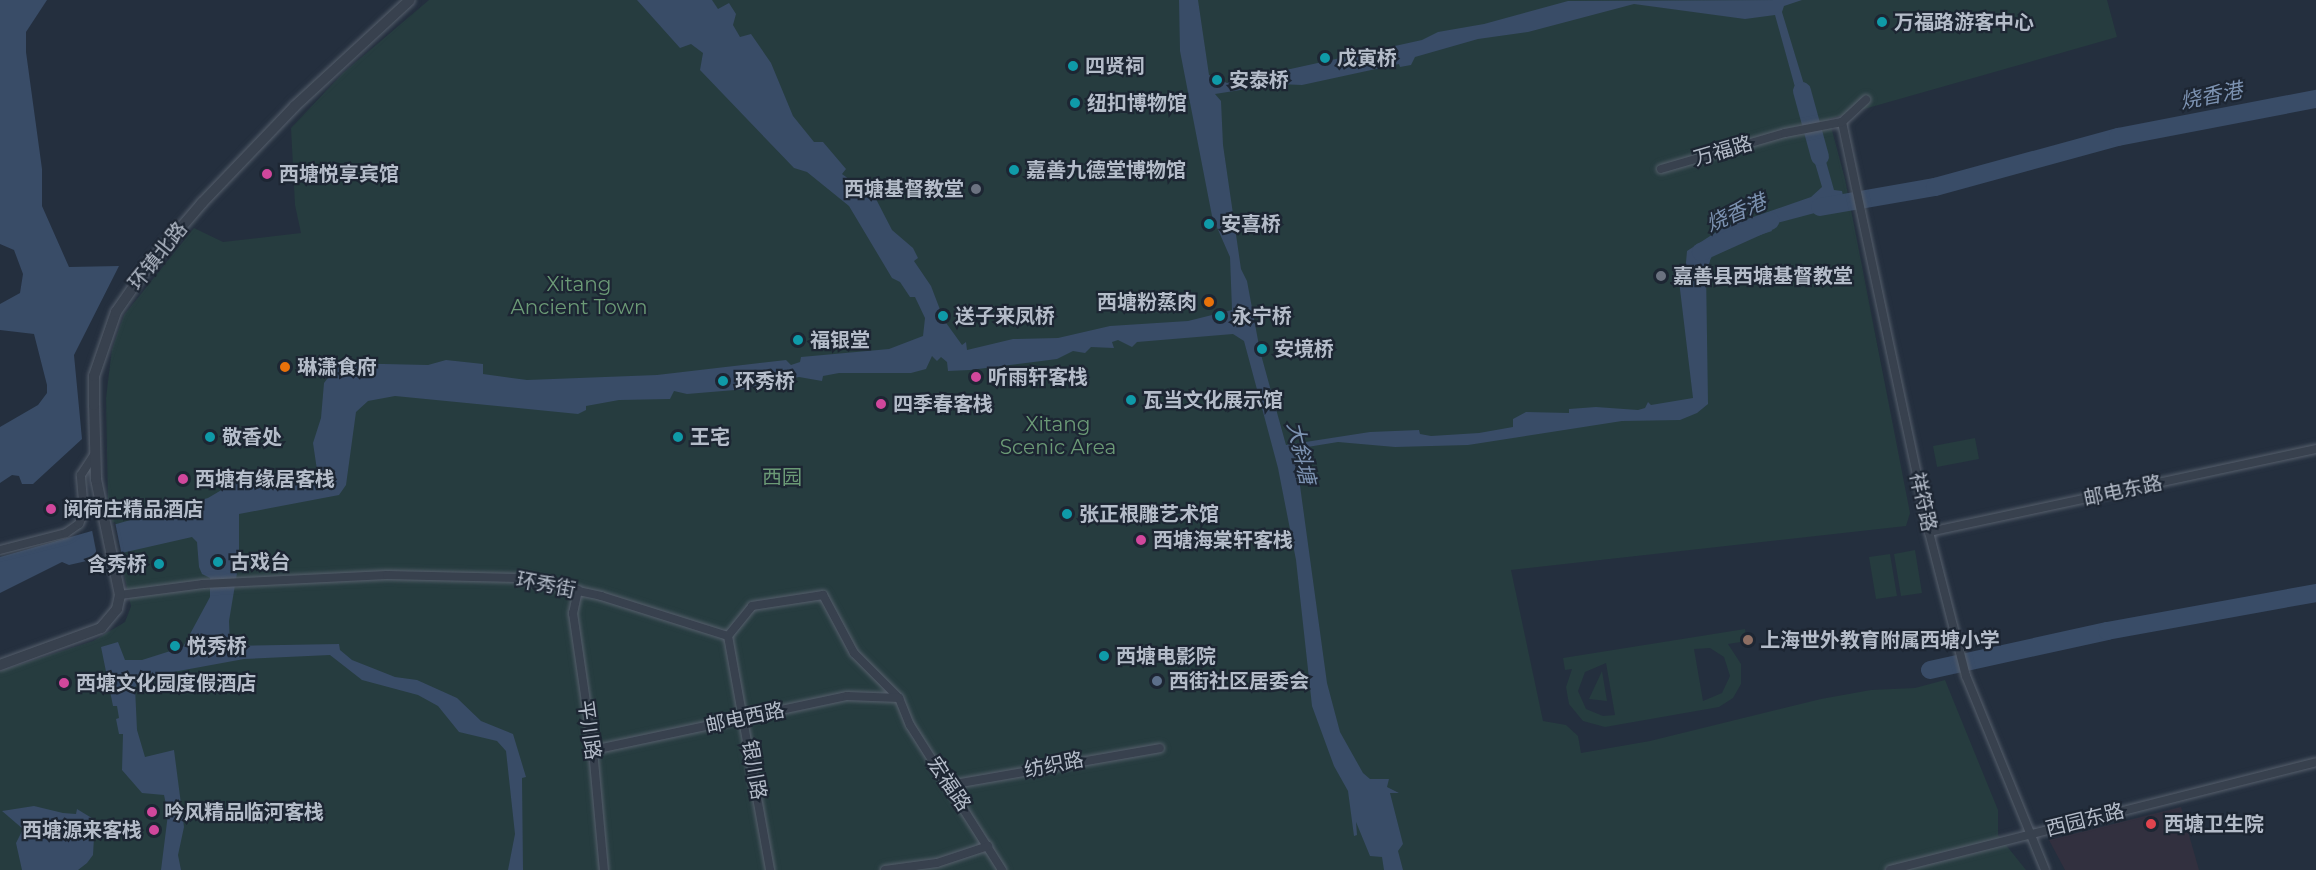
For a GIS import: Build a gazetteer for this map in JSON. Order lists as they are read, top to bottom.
{
  "streets": {
    "street": [
      "万福路",
      "环镇北路",
      "邮电东路",
      "祥符路",
      "环秀街",
      "邮电西路",
      "平川路",
      "纺织路",
      "银川路",
      "宏福路",
      "西园东路"
    ]
  },
  "crossings": [
    ["万福路", "祥符路"],
    ["环镇北路", "环秀街"],
    ["邮电东路", "祥符路"],
    ["祥符路", "西园东路"],
    ["环秀街", "平川路"],
    ["环秀街", "银川路"],
    ["邮电西路", "平川路"],
    ["邮电西路", "银川路"],
    ["邮电西路", "宏福路"],
    ["纺织路", "宏福路"]
  ],
  "water": ["烧香港", "大斜塘"],
  "parks": ["Xitang Ancient Town", "Xitang Scenic Area", "西园"],
  "places": [
    "万福路游客中心",
    "戊寅桥",
    "四贤祠",
    "安泰桥",
    "纽扣博物馆",
    "嘉善九德堂博物馆",
    "西塘悦享宾馆",
    "西塘基督教堂",
    "安喜桥",
    "嘉善县西塘基督教堂",
    "西塘粉蒸肉",
    "送子来凤桥",
    "永宁桥",
    "福银堂",
    "安境桥",
    "琳潇食府",
    "听雨轩客栈",
    "环秀桥",
    "瓦当文化展示馆",
    "四季春客栈",
    "敬香处",
    "王宅",
    "西塘有缘居客栈",
    "阅荷庄精品酒店",
    "张正根雕艺术馆",
    "西塘海棠轩客栈",
    "古戏台",
    "含秀桥",
    "上海世外教育附属西塘小学",
    "悦秀桥",
    "西塘电影院",
    "西街社区居委会",
    "西塘文化园度假酒店",
    "吟风精品临河客栈",
    "西塘卫生院",
    "西塘源来客栈"
  ]
}
